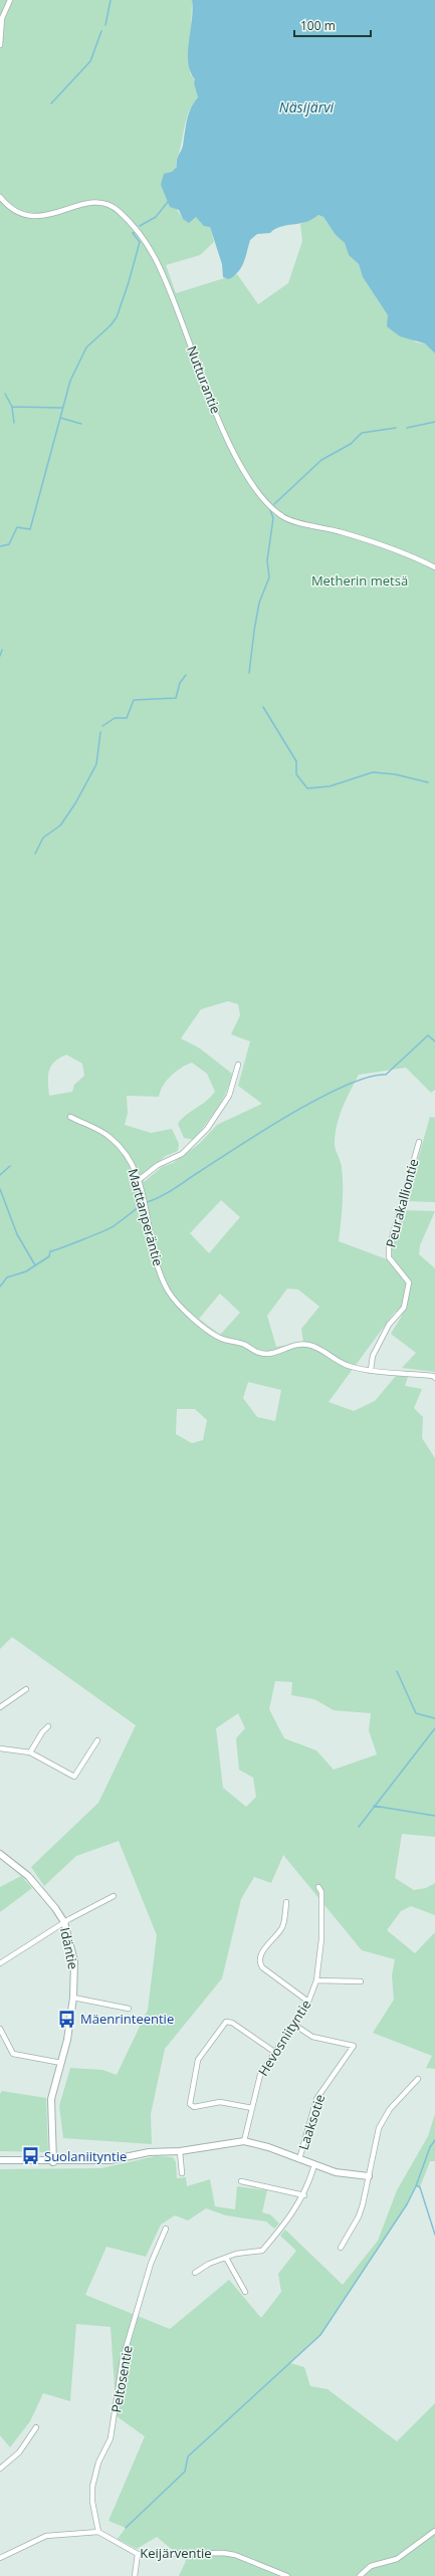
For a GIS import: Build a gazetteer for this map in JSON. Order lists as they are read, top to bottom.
{
  "streets": {
    "street": [
      "Nutturantie",
      "Peurakalliontie",
      "Marttanperäntie",
      "Idäntie",
      "Hevosniityntie",
      "Laaksotie",
      "Peltosentie",
      "Keijärventie"
    ]
  },
  "crossings": [
    ["Peurakalliontie", "Marttanperäntie"],
    ["Hevosniityntie", "Laaksotie"],
    ["Peltosentie", "Keijärventie"]
  ],
  "water": ["Näsijärvi"],
  "parks": ["Metherin metsä"],
  "places": {
    "bus stop": ["Mäenrinteentie", "Suolaniityntie"]
  },
  "scale_bar": "100 m"
}
